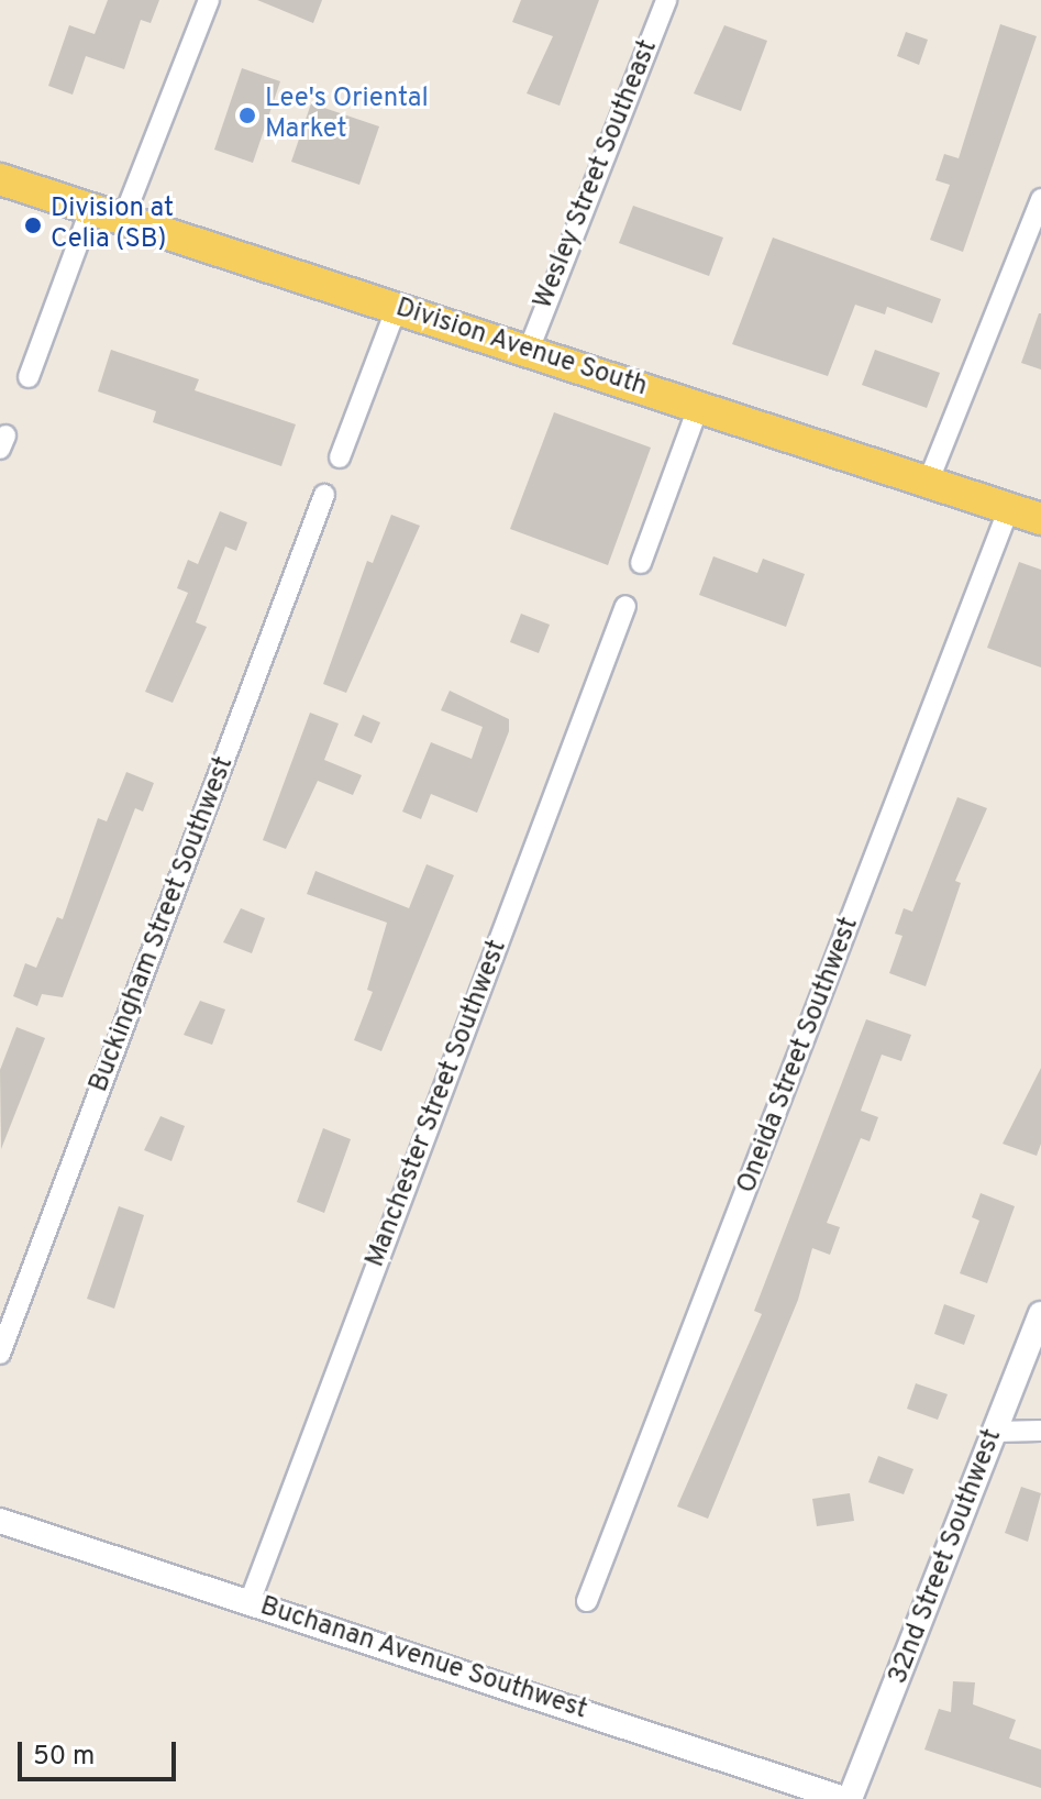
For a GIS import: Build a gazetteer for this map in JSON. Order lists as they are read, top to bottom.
{
  "streets": {
    "main road": ["Division Avenue South"],
    "street": [
      "Wesley Street Southeast",
      "Buckingham Street Southwest",
      "Oneida Street Southwest",
      "Manchester Street Southwest",
      "32nd Street Southwest",
      "Buchanan Avenue Southwest"
    ]
  },
  "crossings": [
    ["Wesley Street Southeast", "Division Avenue South"],
    ["Division Avenue South", "Oneida Street Southwest"],
    ["Manchester Street Southwest", "Buchanan Avenue Southwest"],
    ["32nd Street Southwest", "Buchanan Avenue Southwest"]
  ],
  "places": ["Lee's Oriental Market", "Division at Celia (SB)"],
  "scale_bar": "50 m"
}
